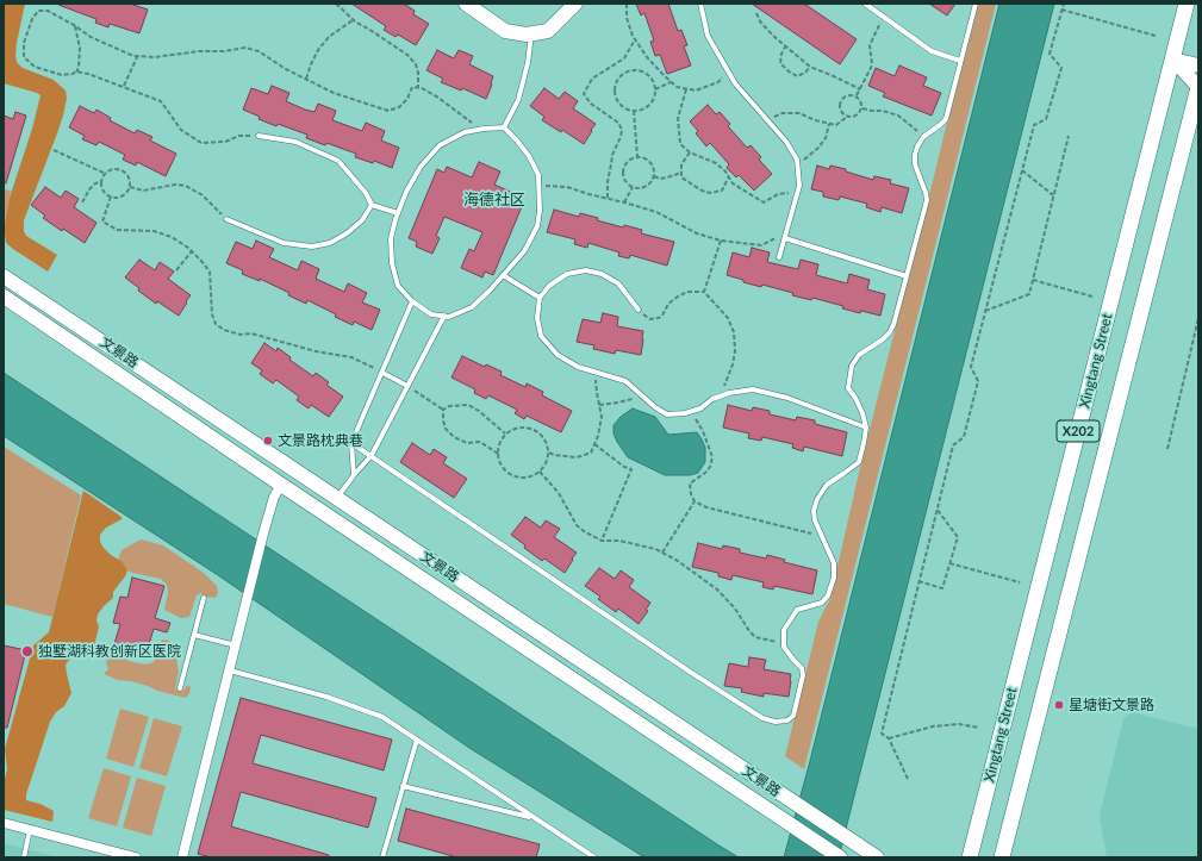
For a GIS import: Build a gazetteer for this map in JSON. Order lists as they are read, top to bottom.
{
  "streets": {
    "main road": ["文景路", "Xingtang Street", "X202"]
  },
  "districts": ["海德社区"],
  "places": ["文景路枕典巷", "独墅湖科教创新区医院", "星塘街文景路"]
}
